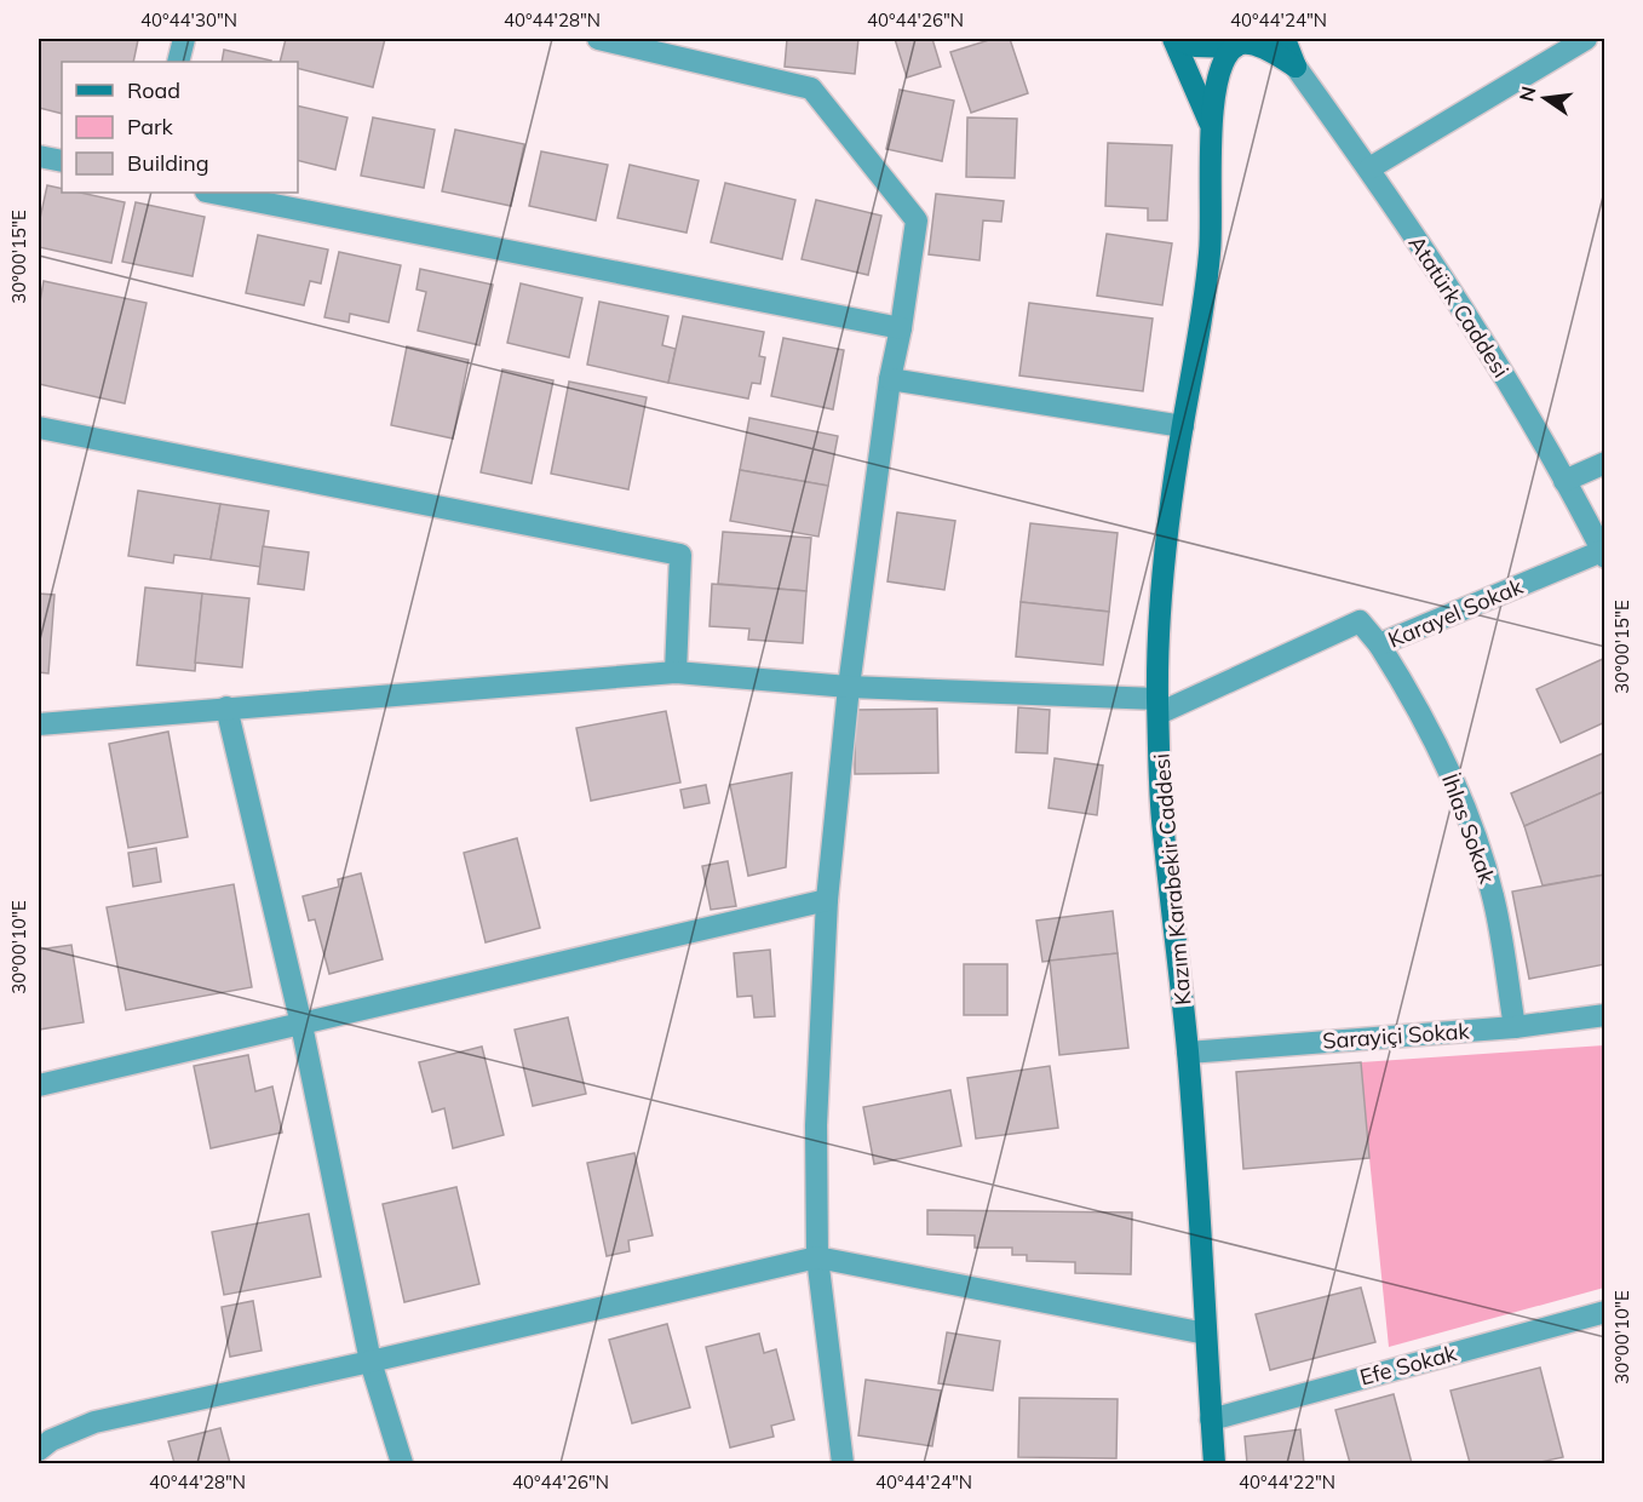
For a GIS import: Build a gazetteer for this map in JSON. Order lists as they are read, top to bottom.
{
  "streets": {
    "street": [
      "Atatürk Caddesi",
      "Karayel Sokak",
      "İhlas Sokak",
      "Kazım Karabekir Caddesi",
      "Sarayiçi Sokak",
      "Efe Sokak"
    ]
  },
  "crossings": [
    ["Atatürk Caddesi", "Karayel Sokak"],
    ["Karayel Sokak", "İhlas Sokak"],
    ["Karayel Sokak", "Kazım Karabekir Caddesi"],
    ["İhlas Sokak", "Sarayiçi Sokak"],
    ["Kazım Karabekir Caddesi", "Sarayiçi Sokak"],
    ["Kazım Karabekir Caddesi", "Efe Sokak"]
  ],
  "legend": ["Road", "Park", "Building"],
  "north": "left",
  "coordinates": [
    "40°44'30\"N",
    "40°44'28\"N",
    "40°44'26\"N",
    "40°44'24\"N",
    "30°00'15\"E",
    "30°00'10\"E",
    "40°44'22\"N"
  ]
}
